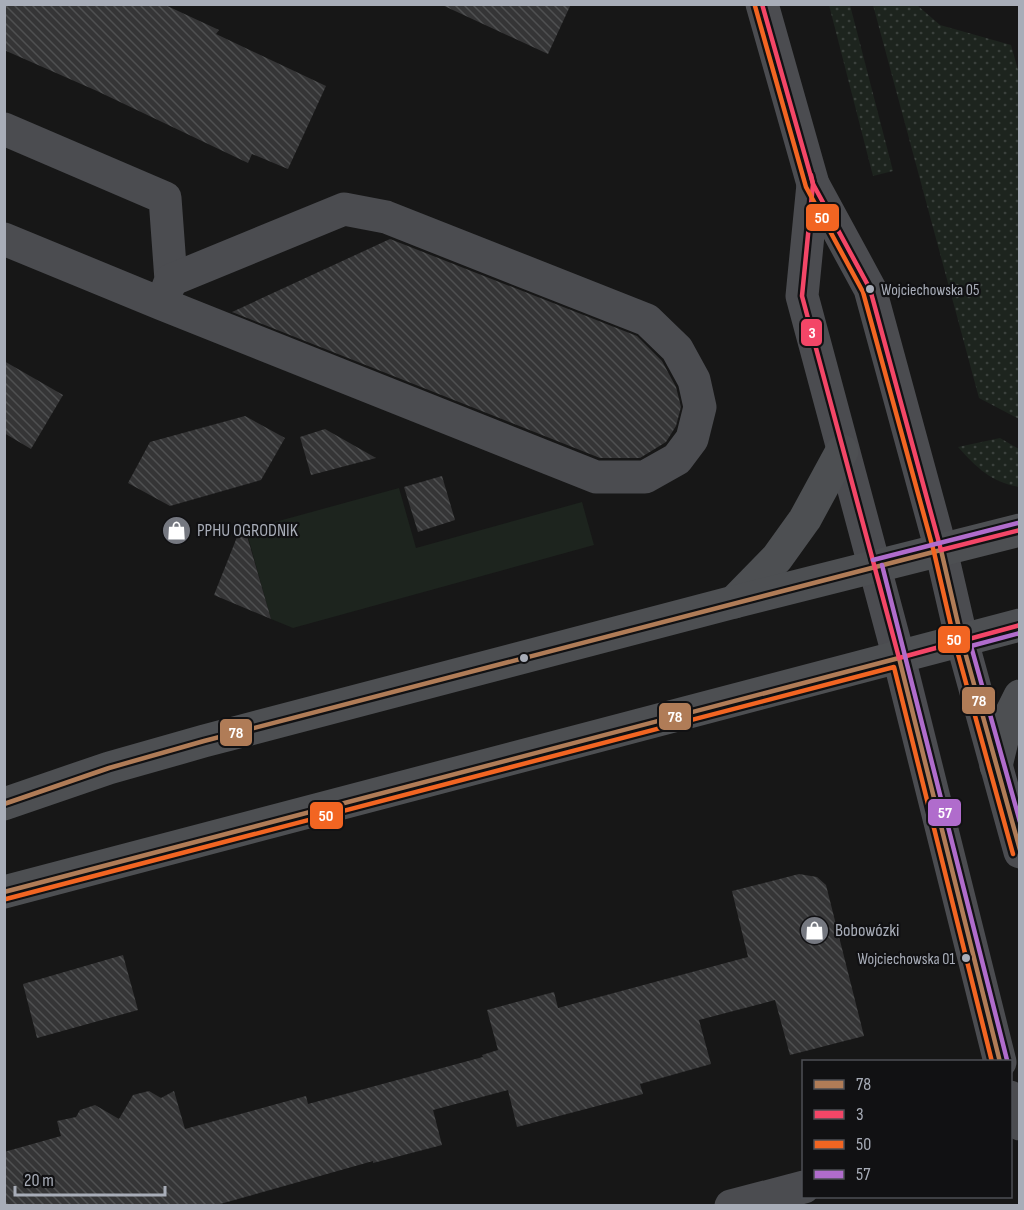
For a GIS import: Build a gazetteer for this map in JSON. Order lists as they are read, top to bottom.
{
  "places": {
    "other": ["Wojciechowska 05", "Wojciechowska 01"],
    "shop": ["PPHU OGRODNIK", "Bobowózki"]
  },
  "lines": [
    "transit line 3",
    "transit line 50",
    "transit line 57",
    "transit line 78"
  ],
  "legend": [
    "78",
    "3",
    "50",
    "57"
  ],
  "scale_bar": "20 m"
}
